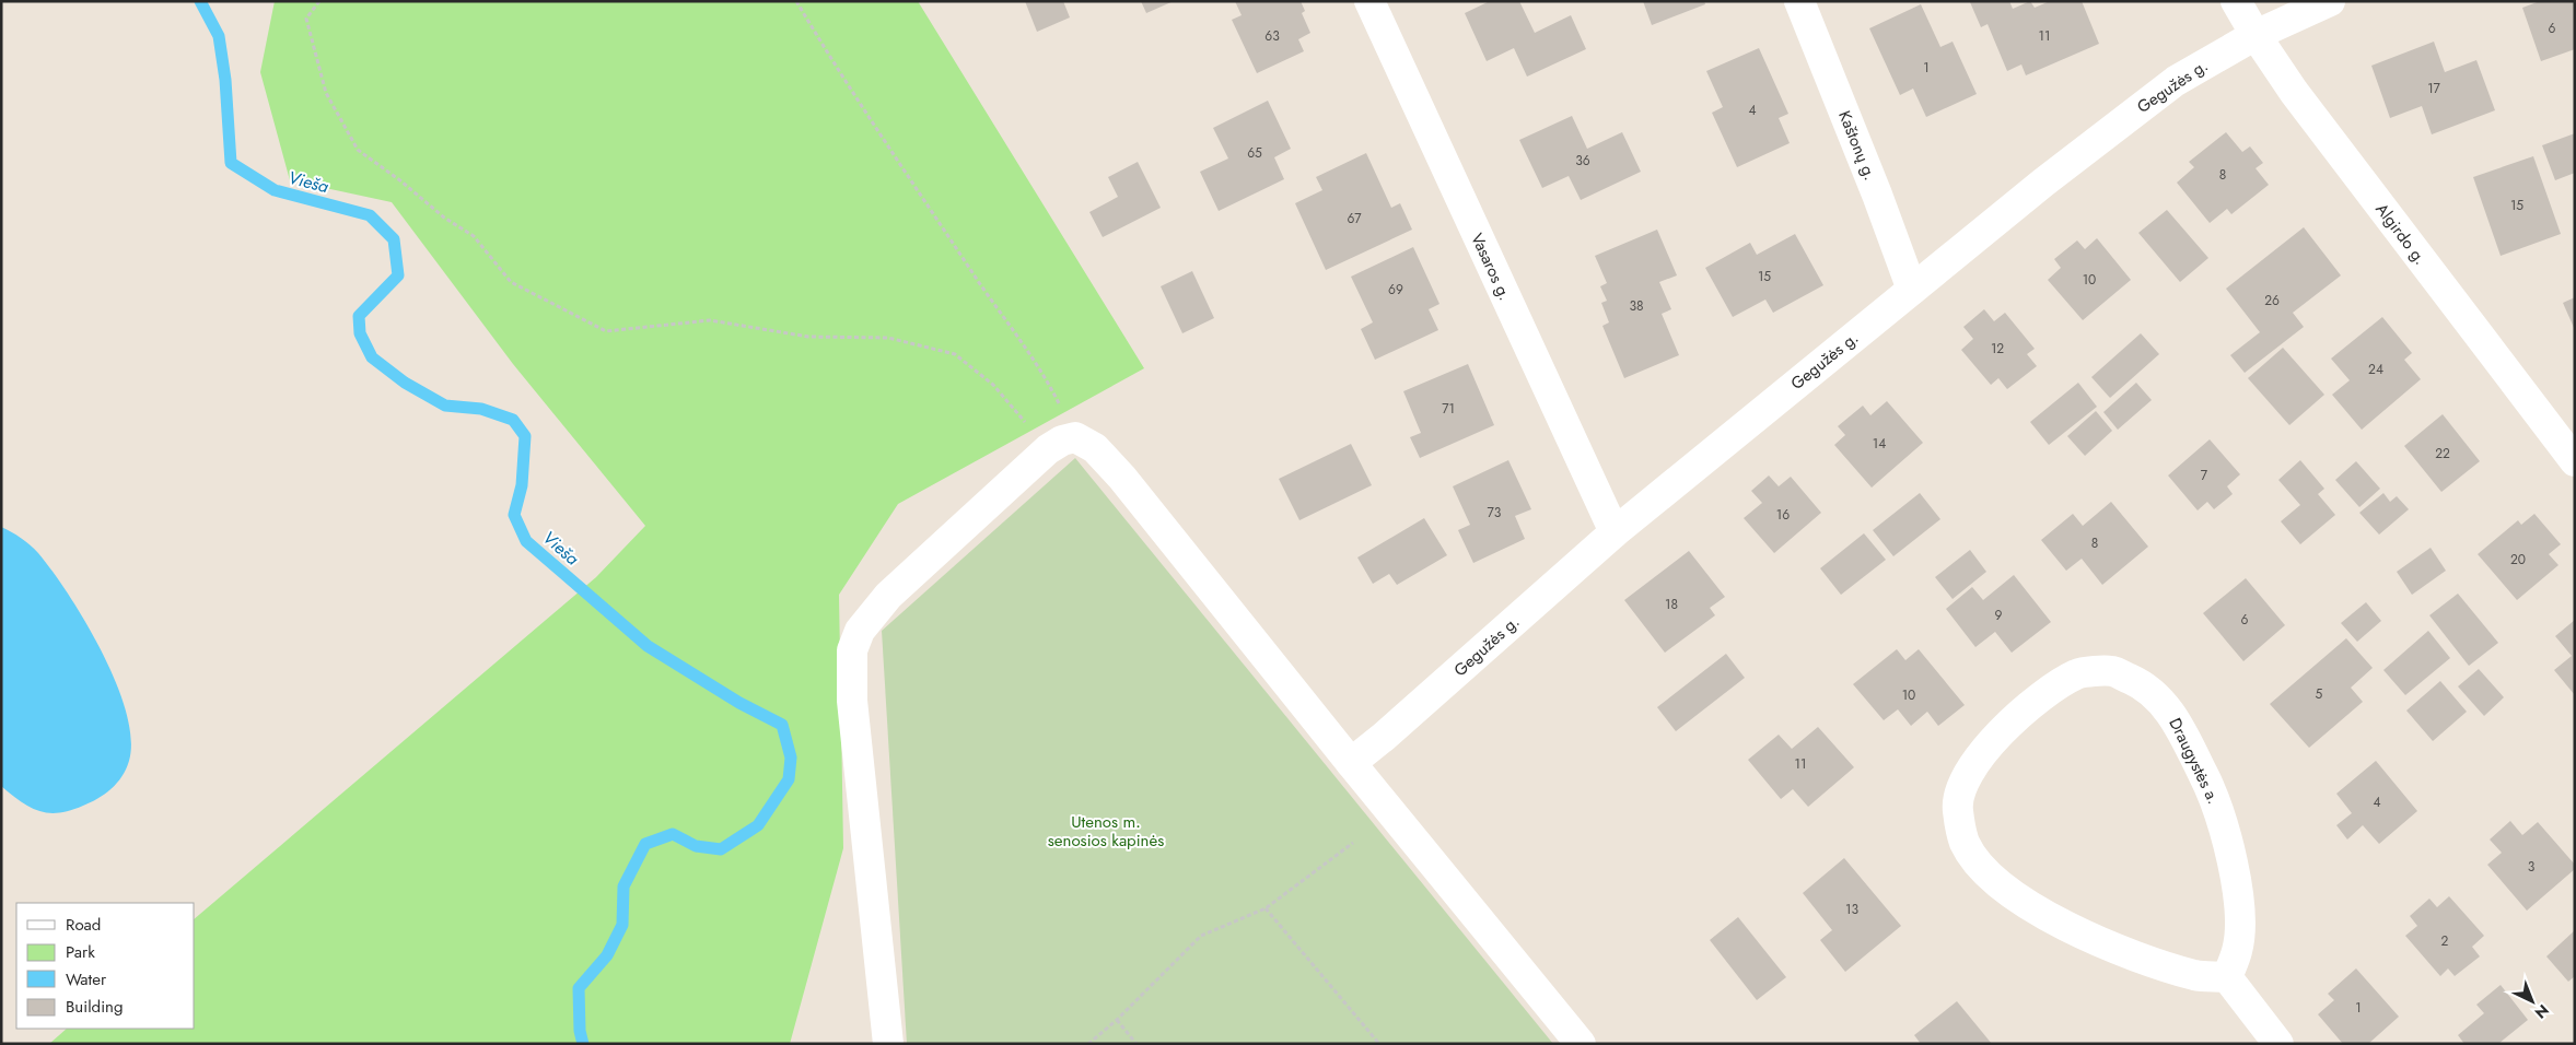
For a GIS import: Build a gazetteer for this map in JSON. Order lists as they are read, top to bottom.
{
  "streets": {
    "street": [
      "Gegužės g.",
      "Kaštonų g.",
      "Algirdo g.",
      "Vasaros g.",
      "Draugystės a."
    ]
  },
  "crossings": [
    ["Gegužės g.", "Kaštonų g."],
    ["Gegužės g.", "Algirdo g."],
    ["Gegužės g.", "Vasaros g."]
  ],
  "water": ["Vieša"],
  "parks": ["Utenos m. senosios kapinės"],
  "house_numbers": [
    "6",
    "63",
    "11",
    "1",
    "17",
    "4",
    "65",
    "36",
    "8",
    "15",
    "67",
    "15",
    "10",
    "69",
    "26",
    "38",
    "12",
    "24",
    "71",
    "14",
    "22",
    "7",
    "73",
    "16",
    "8",
    "20",
    "18",
    "9",
    "6",
    "5",
    "10",
    "11",
    "4",
    "3",
    "13",
    "2",
    "1"
  ],
  "legend": [
    "Road",
    "Park",
    "Water",
    "Building"
  ],
  "north": "bottom right"
}
